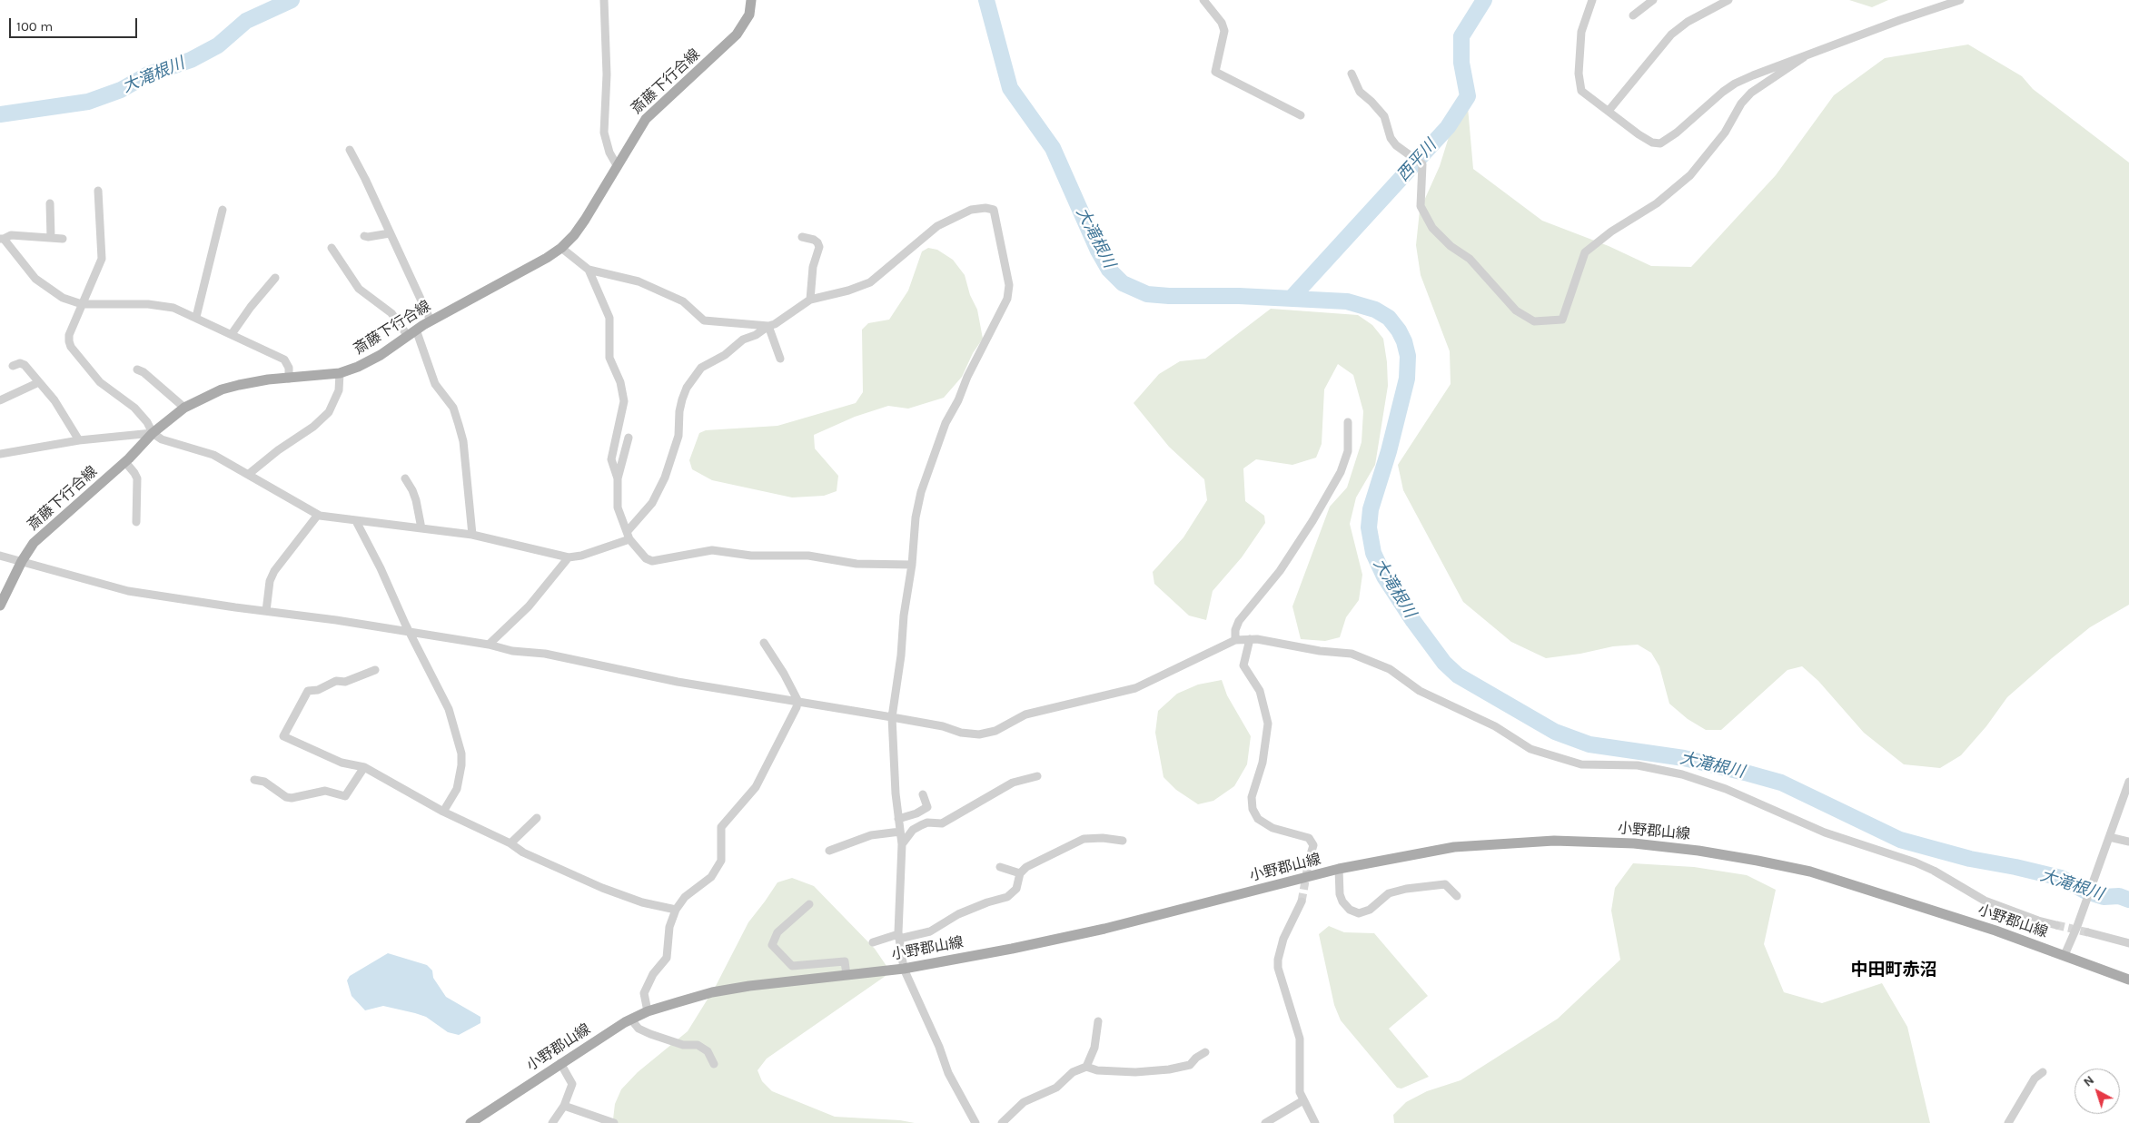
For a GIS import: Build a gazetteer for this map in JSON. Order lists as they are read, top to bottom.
{
  "streets": {
    "main road": ["斎藤下行合線", "小野郡山線"]
  },
  "districts": ["中田町赤沼"],
  "water": ["大滝根川", "西平川"],
  "scale_bar": "100 m",
  "north": "top left"
}
